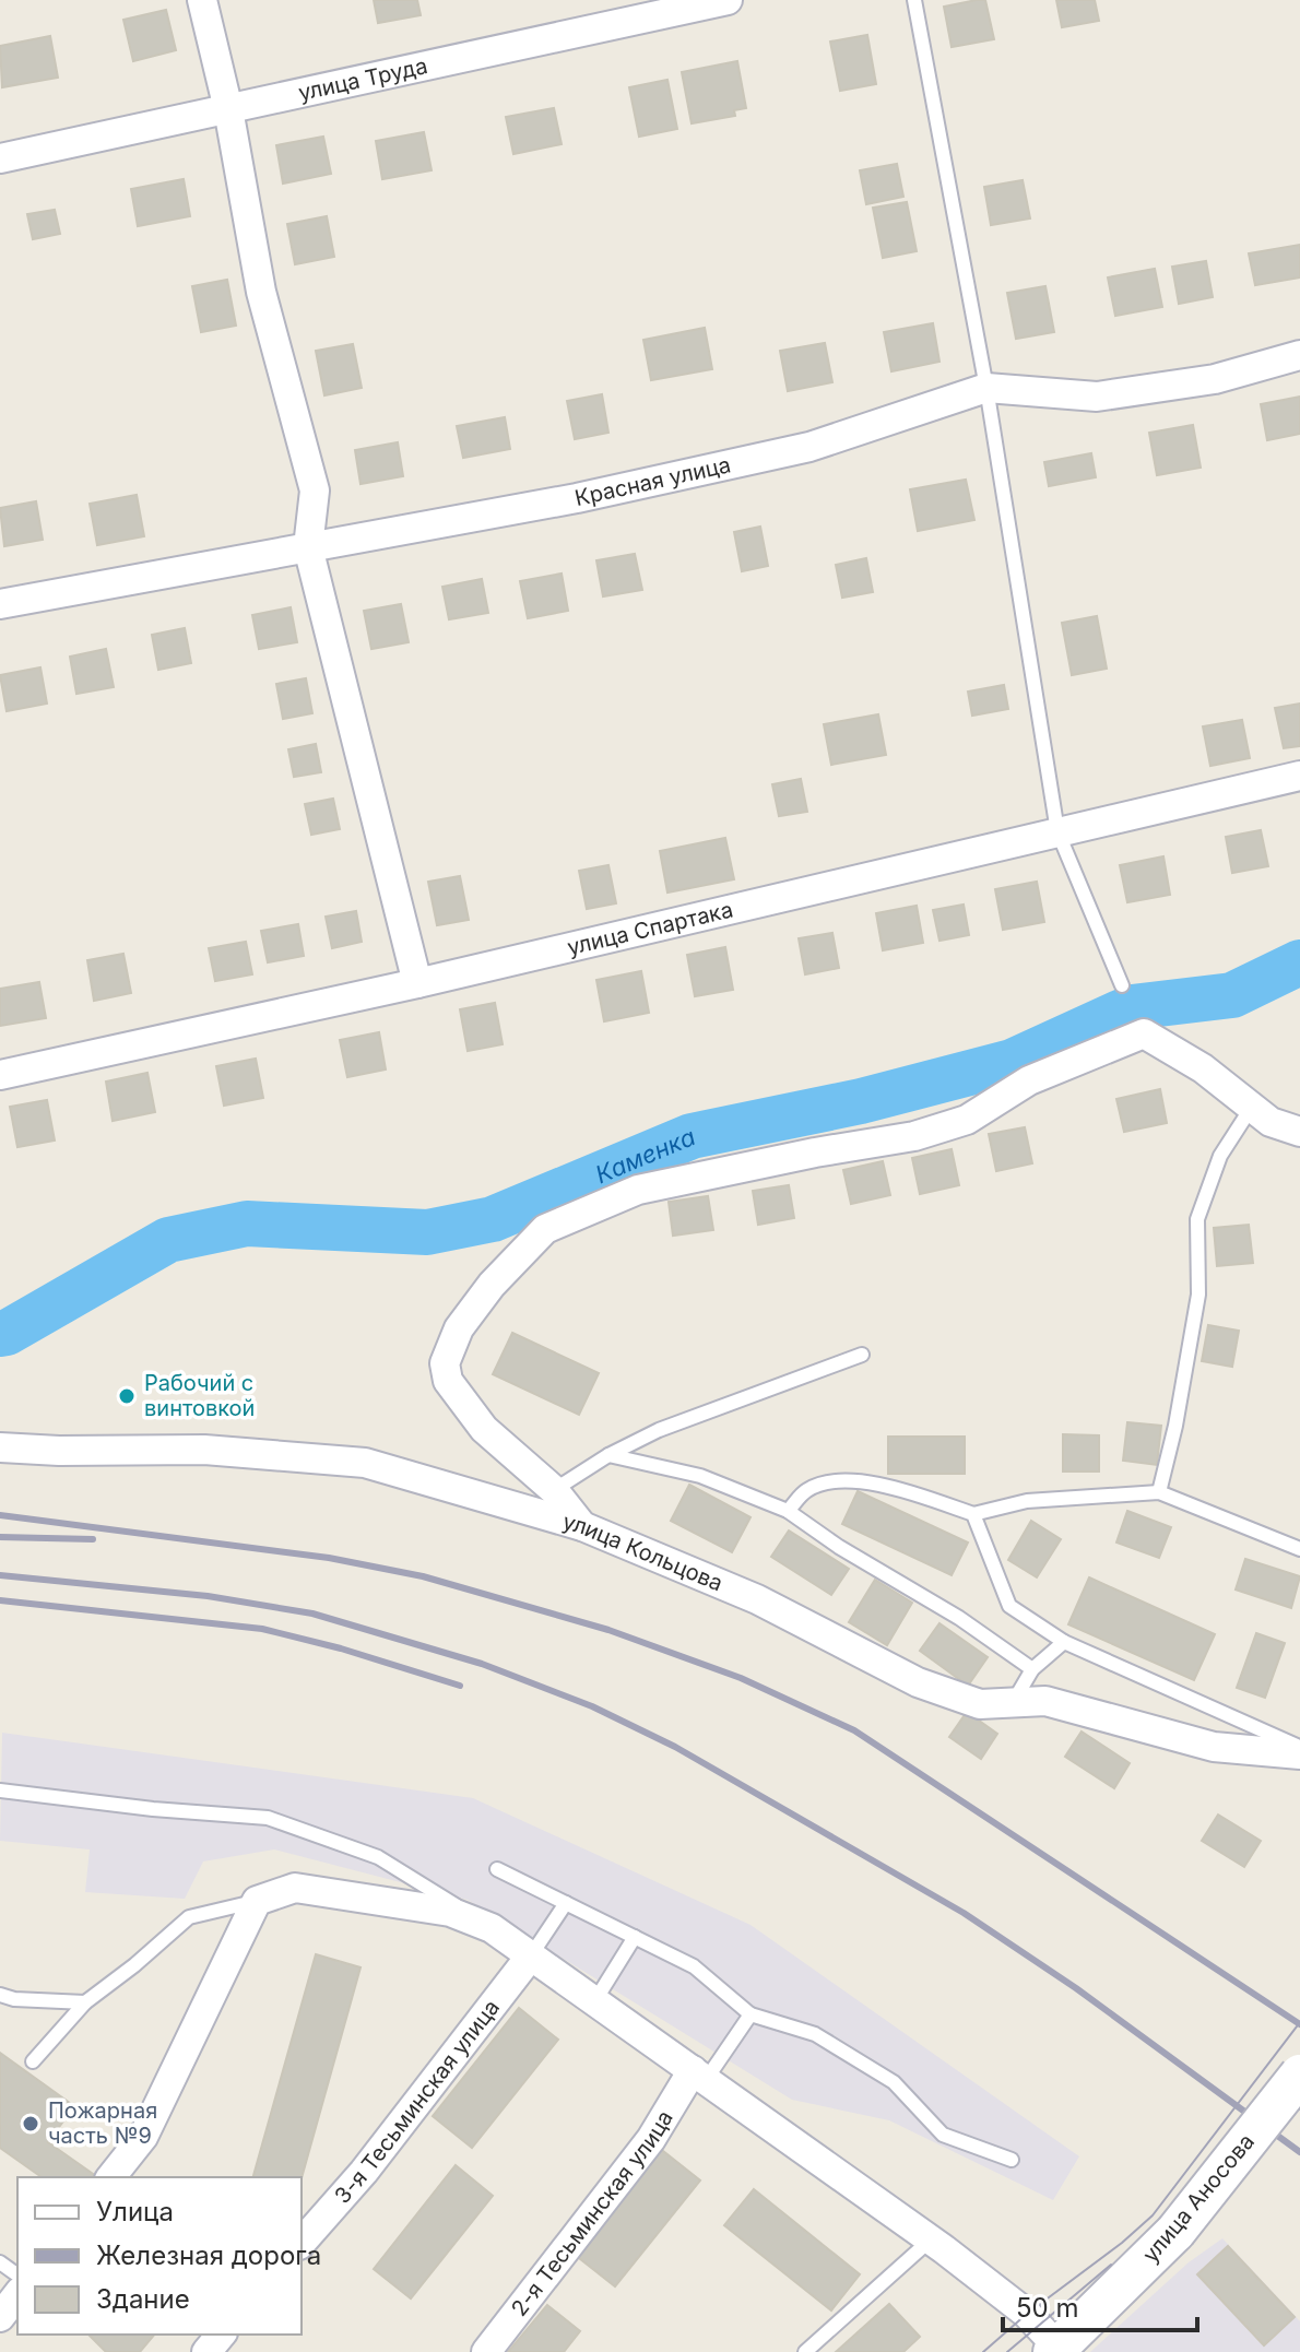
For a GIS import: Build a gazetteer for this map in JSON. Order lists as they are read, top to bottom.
{
  "streets": {
    "main road": ["улица Аносова"],
    "street": [
      "улица Труда",
      "Красная улица",
      "улица Спартака",
      "улица Кольцова",
      "3-я Тесьминская улица",
      "2-я Тесьминская улица"
    ]
  },
  "water": ["Каменка"],
  "places": ["Рабочий с винтовкой", "Пожарная часть №9"],
  "legend": ["Улица", "Железная дорога", "Здание"],
  "scale_bar": "50 m"
}
